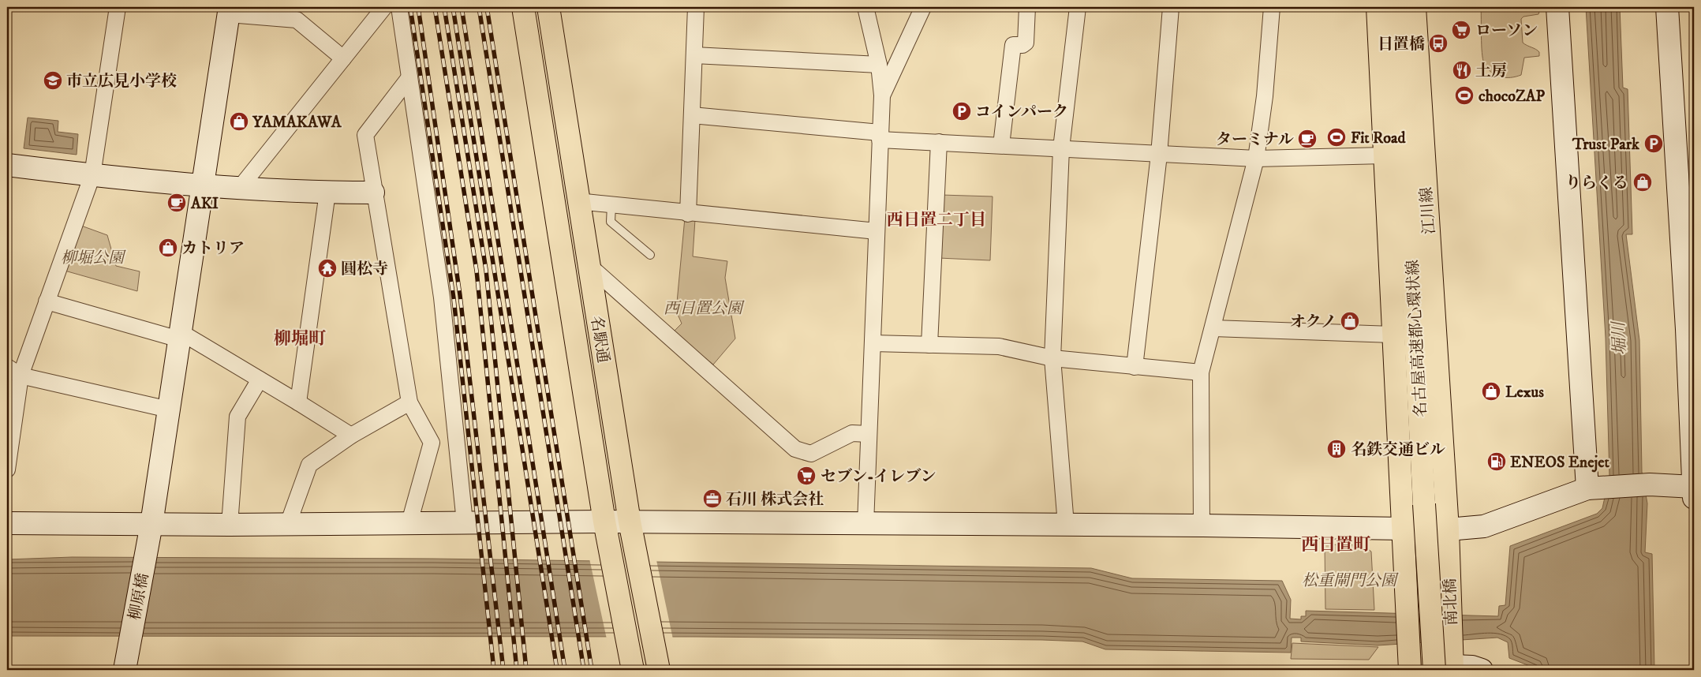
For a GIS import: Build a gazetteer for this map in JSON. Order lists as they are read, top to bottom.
{
  "streets": {
    "main road": [
      "江川線",
      "名古屋高速都心環状線",
      "名駅通",
      "南北橋"
    ],
    "street": ["柳原橋"]
  },
  "crossings": [
    ["江川線", "南北橋"],
    ["名古屋高速都心環状線", "南北橋"]
  ],
  "districts": ["西日置二丁目", "柳堀町", "西日置町"],
  "water": ["堀川"],
  "parks": ["柳堀公園", "西日置公園", "松重閘門公園"],
  "places": {
    "supermarket": ["ローソン", "セブン-イレブン"],
    "bus stop": ["日置橋"],
    "restaurant": ["土房"],
    "school or university": ["市立広見小学校"],
    "sports": ["chocoZAP", "Fit Road"],
    "parking": ["コインパーク", "Trust Park"],
    "shop": [
      "YAMAKAWA",
      "りらくる",
      "カトリア",
      "オクノ",
      "Lexus"
    ],
    "cafe": ["ターミナル", "AKI"],
    "temple": ["圓松寺"],
    "building": ["名鉄交通ビル"],
    "fuel station": ["ENEOS Enejet"],
    "office": ["石川 株式会社"]
  }
}
